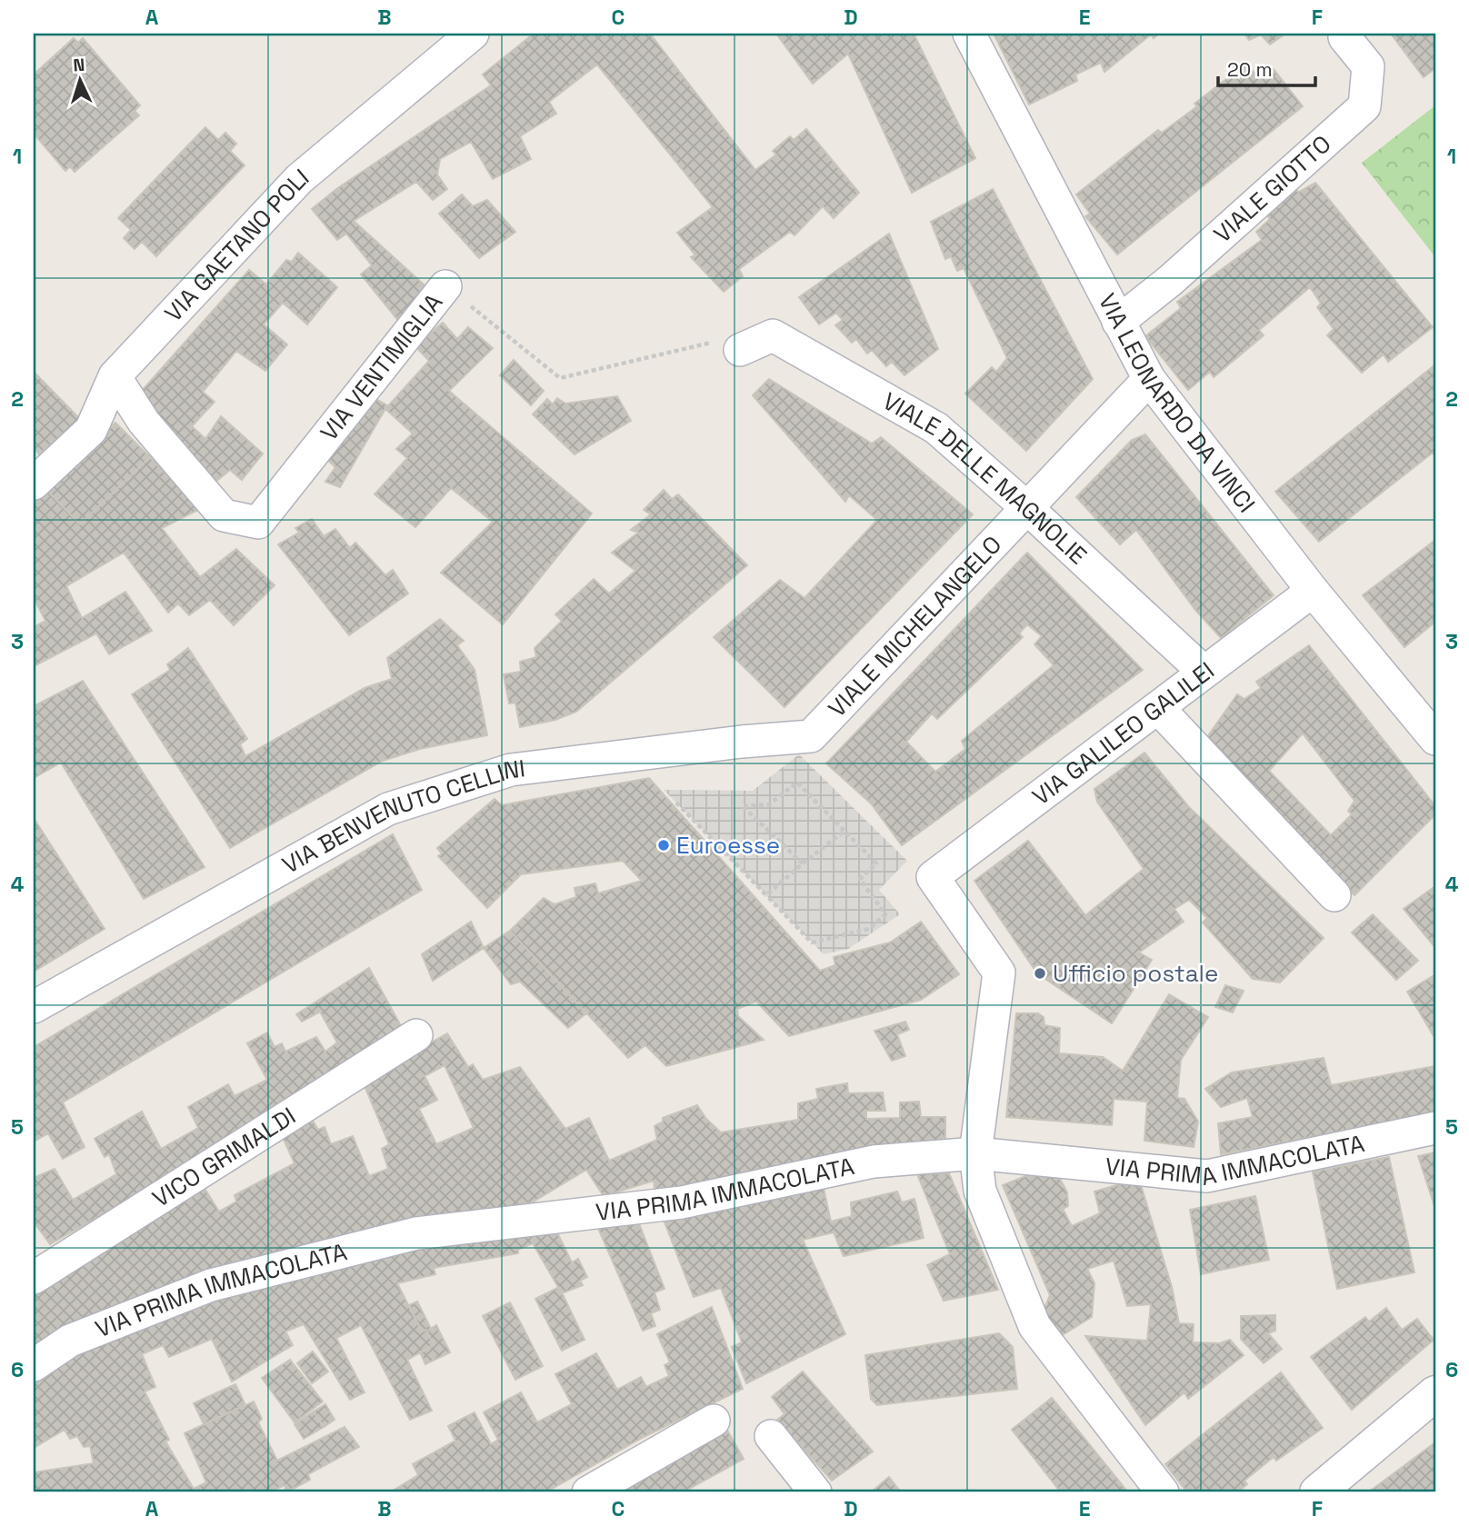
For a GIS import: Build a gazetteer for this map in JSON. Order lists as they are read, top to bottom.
{
  "streets": {
    "street": [
      "VIALE GIOTTO",
      "VIA GAETANO POLI",
      "VIA VENTIMIGLIA",
      "VIA LEONARDO DA VINCI",
      "VIALE DELLE MAGNOLIE",
      "VIALE MICHELANGELO",
      "VIA GALILEO GALILEI",
      "VIA BENVENUTO CELLINI",
      "VIA PRIMA IMMACOLATA",
      "VICO GRIMALDI"
    ]
  },
  "crossings": [
    ["VIALE GIOTTO", "VIA LEONARDO DA VINCI"],
    ["VIA GAETANO POLI", "VIA VENTIMIGLIA"],
    ["VIA VENTIMIGLIA", "VIALE DELLE MAGNOLIE"],
    ["VIA LEONARDO DA VINCI", "VIALE MICHELANGELO"],
    ["VIA LEONARDO DA VINCI", "VIA GALILEO GALILEI"],
    ["VIALE DELLE MAGNOLIE", "VIALE MICHELANGELO"],
    ["VIALE DELLE MAGNOLIE", "VIA GALILEO GALILEI"],
    ["VIALE MICHELANGELO", "VIA BENVENUTO CELLINI"],
    ["VIA GALILEO GALILEI", "VIA PRIMA IMMACOLATA"]
  ],
  "places": ["Euroesse", "Ufficio postale"],
  "scale_bar": "20 m",
  "north": "top",
  "grid": {
    "columns": [
      "A",
      "B",
      "C",
      "D",
      "E",
      "F"
    ],
    "rows": [
      "1",
      "2",
      "3",
      "4",
      "5",
      "6"
    ]
  }
}
